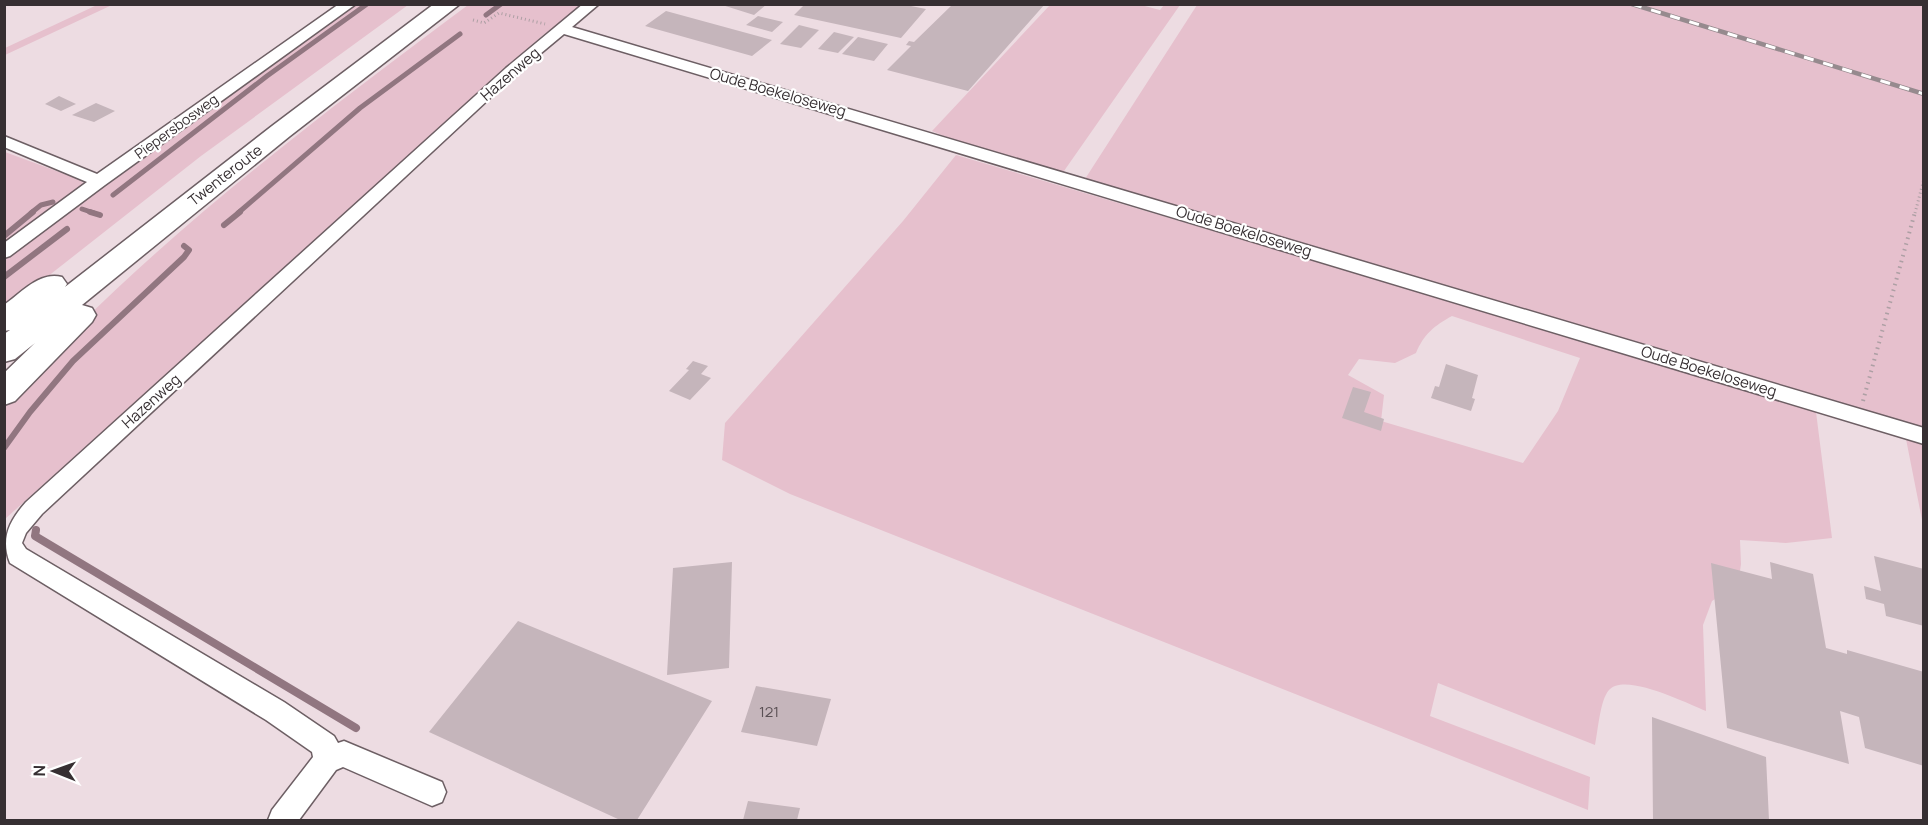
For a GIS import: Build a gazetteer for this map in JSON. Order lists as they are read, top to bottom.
{
  "streets": {
    "highway": ["Twenteroute"],
    "street": ["Hazenweg", "Oude Boekeloseweg", "Piepersbosweg"]
  },
  "crossings": [
    ["Hazenweg", "Oude Boekeloseweg"]
  ],
  "house_numbers": ["121"],
  "north": "left"
}
